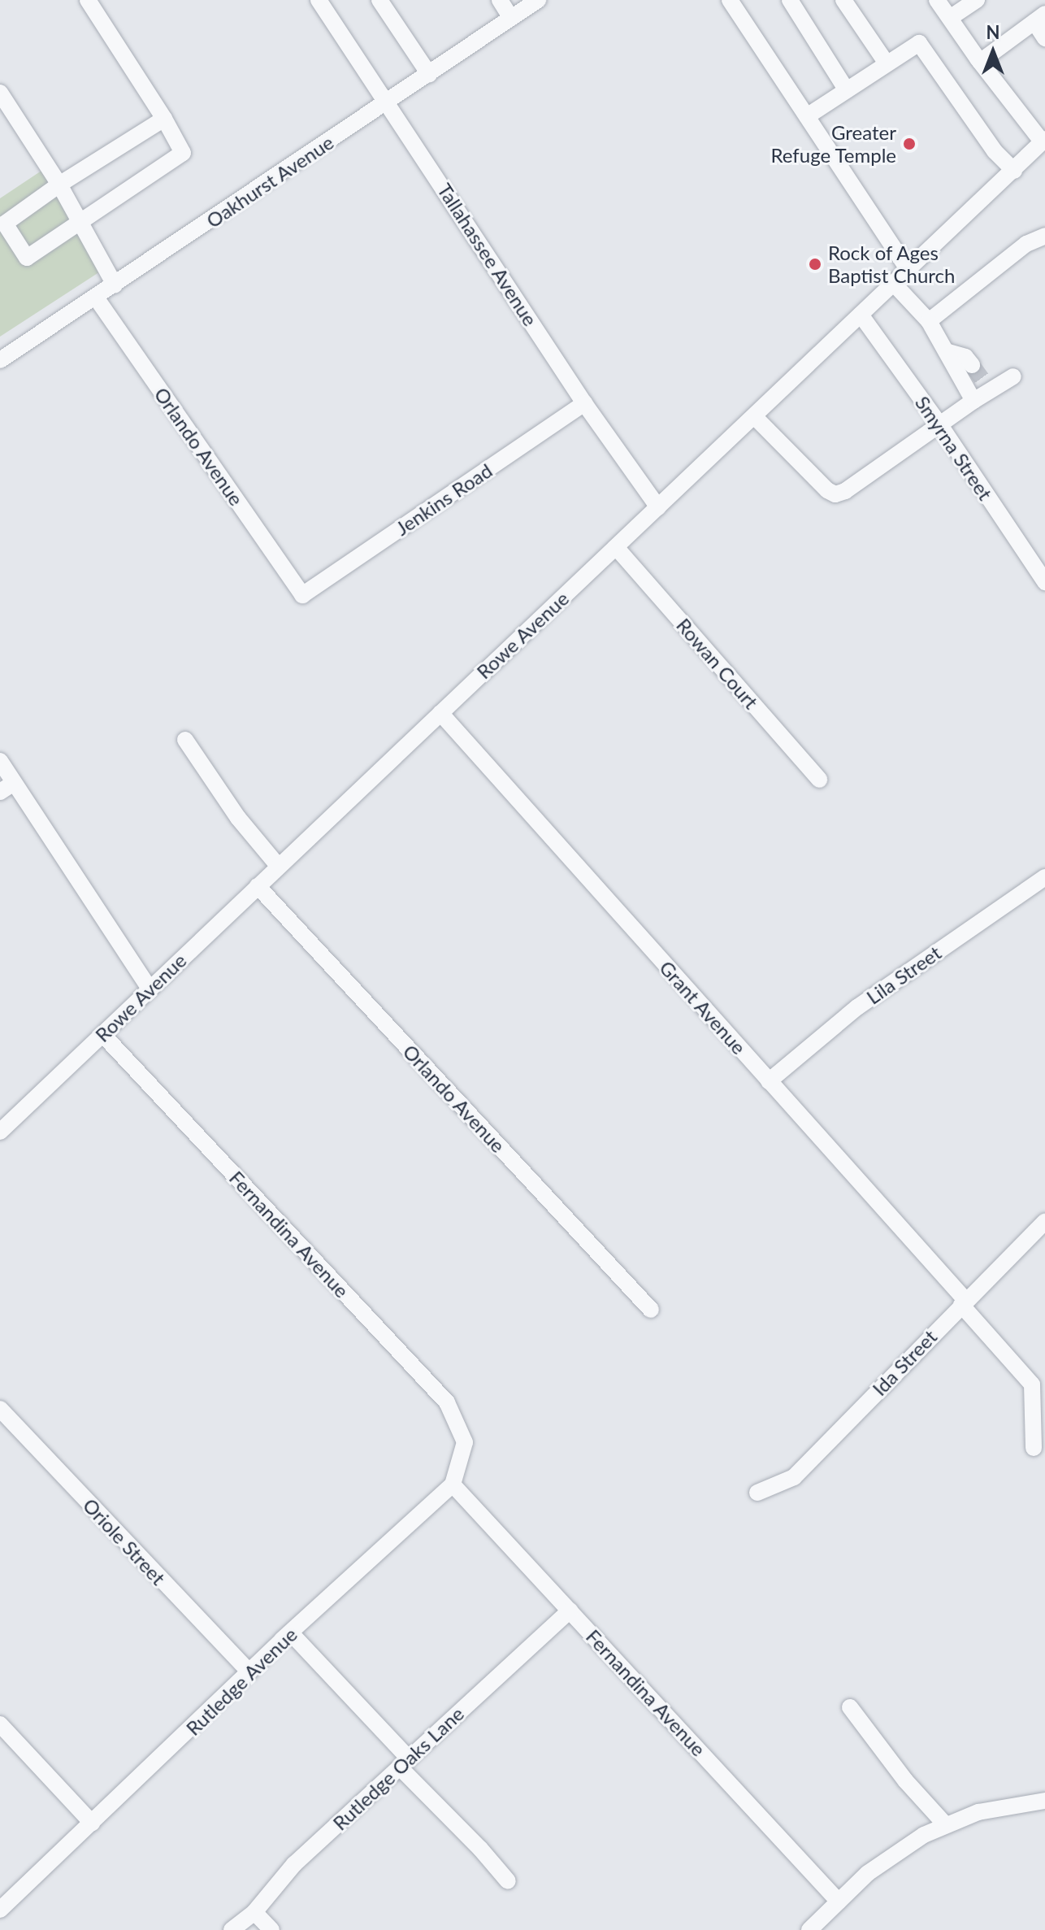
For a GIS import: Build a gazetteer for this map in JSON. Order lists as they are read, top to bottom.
{
  "streets": {
    "street": [
      "Oakhurst Avenue",
      "Tallahassee Avenue",
      "Orlando Avenue",
      "Smyrna Street",
      "Jenkins Road",
      "Rowe Avenue",
      "Rowan Court",
      "Lila Street",
      "Grant Avenue",
      "Fernandina Avenue",
      "Ida Street",
      "Oriole Street",
      "Rutledge Avenue",
      "Rutledge Oaks Lane"
    ]
  },
  "crossings": [
    ["Oakhurst Avenue", "Tallahassee Avenue"],
    ["Oakhurst Avenue", "Orlando Avenue"],
    ["Tallahassee Avenue", "Jenkins Road"],
    ["Tallahassee Avenue", "Rowe Avenue"],
    ["Orlando Avenue", "Jenkins Road"],
    ["Orlando Avenue", "Rowe Avenue"],
    ["Smyrna Street", "Rowe Avenue"],
    ["Rowe Avenue", "Rowan Court"],
    ["Rowe Avenue", "Grant Avenue"],
    ["Rowe Avenue", "Fernandina Avenue"],
    ["Lila Street", "Grant Avenue"],
    ["Grant Avenue", "Ida Street"],
    ["Fernandina Avenue", "Rutledge Avenue"],
    ["Fernandina Avenue", "Rutledge Oaks Lane"],
    ["Oriole Street", "Rutledge Avenue"]
  ],
  "places": ["Greater Refuge Temple", "Rock of Ages Baptist Church"],
  "north": "top"
}
